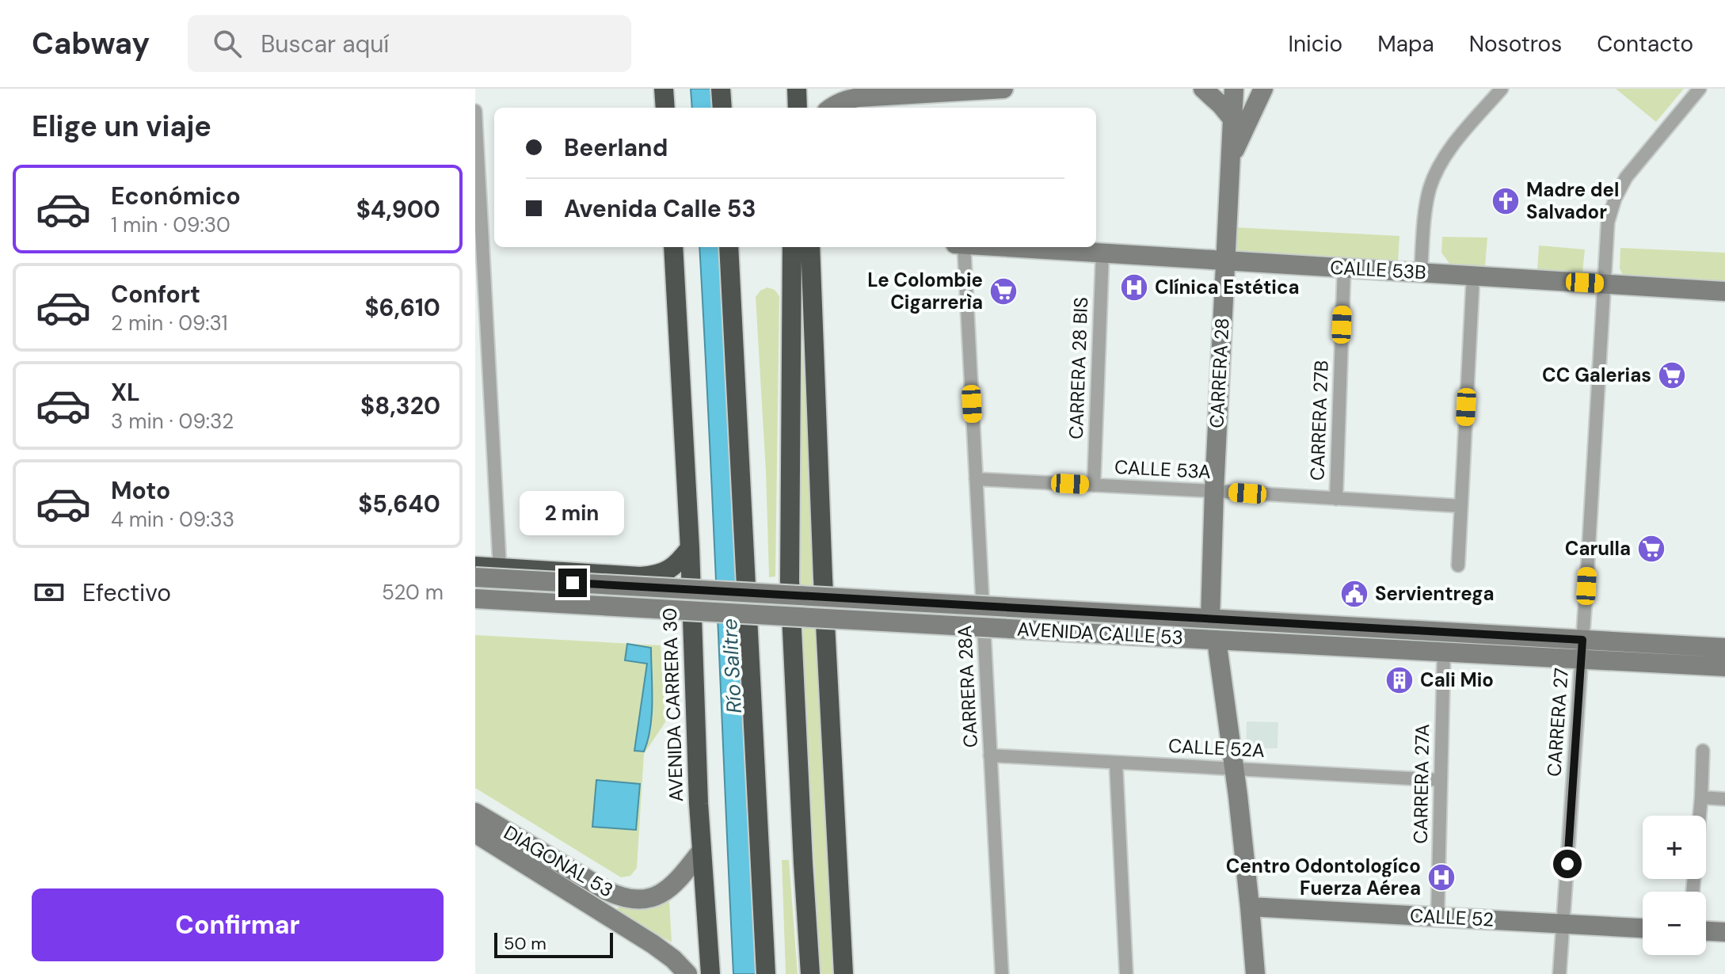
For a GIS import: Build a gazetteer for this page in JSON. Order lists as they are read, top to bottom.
{
  "streets": {
    "highway": ["AVENIDA CARRERA 30"],
    "main road": [
      "CALLE 53B",
      "CARRERA 28",
      "AVENIDA CALLE 53",
      "DIAGONAL 53",
      "CALLE 52"
    ],
    "street": [
      "CARRERA 28 BIS",
      "CARRERA 27B",
      "CALLE 53A",
      "CARRERA 28A",
      "CARRERA 27",
      "CALLE 52A",
      "CARRERA 27A"
    ]
  },
  "crossings": [
    ["CALLE 53B", "CARRERA 28 BIS"],
    ["CALLE 53B", "CARRERA 28"],
    ["CALLE 53B", "CARRERA 27B"],
    ["CALLE 53B", "CARRERA 27"],
    ["CARRERA 28 BIS", "CALLE 53A"],
    ["CARRERA 28", "CALLE 53A"],
    ["CARRERA 28", "AVENIDA CALLE 53"],
    ["CARRERA 27B", "CALLE 53A"],
    ["CALLE 53A", "CARRERA 28A"],
    ["AVENIDA CALLE 53", "CARRERA 27"],
    ["AVENIDA CALLE 53", "CARRERA 27A"],
    ["CARRERA 28A", "CALLE 52A"],
    ["AVENIDA CARRERA 30", "DIAGONAL 53"],
    ["CARRERA 27", "CALLE 52"],
    ["CALLE 52A", "CARRERA 27A"],
    ["CARRERA 27A", "CALLE 52"]
  ],
  "water": ["Río Salitre"],
  "places": {
    "church": ["Madre del Salvador"],
    "hospital": ["Clínica Estética", "Centro Odontologíco Fuerza Aérea"],
    "supermarket": ["Le Colombie Cigarrerìa", "CC Galerias", "Carulla"],
    "public building": ["Servientrega"],
    "building": ["Cali Mio"]
  },
  "scale_bar": "50 m",
  "page": {
    "header": "Cabway",
    "search": "Buscar aquí",
    "nav": [
      "Inicio",
      "Mapa",
      "Nosotros",
      "Contacto"
    ],
    "heading": "Elige un viaje",
    "banner": ["Beerland", "Avenida Calle 53"],
    "list": [
      {
        "name": "Económico",
        "note": "1 min · 09:30",
        "value": "$4,900"
      },
      {
        "name": "Confort",
        "note": "2 min · 09:31",
        "value": "$6,610"
      },
      {
        "name": "XL",
        "note": "3 min · 09:32",
        "value": "$8,320"
      },
      {
        "name": "Moto",
        "note": "4 min · 09:33",
        "value": "$5,640"
      }
    ],
    "bubble": "2 min",
    "pay": ["Efectivo", "520 m"],
    "map_buttons": ["+", "−"],
    "buttons": "Confirmar",
    "scale": "50 m"
  }
}
